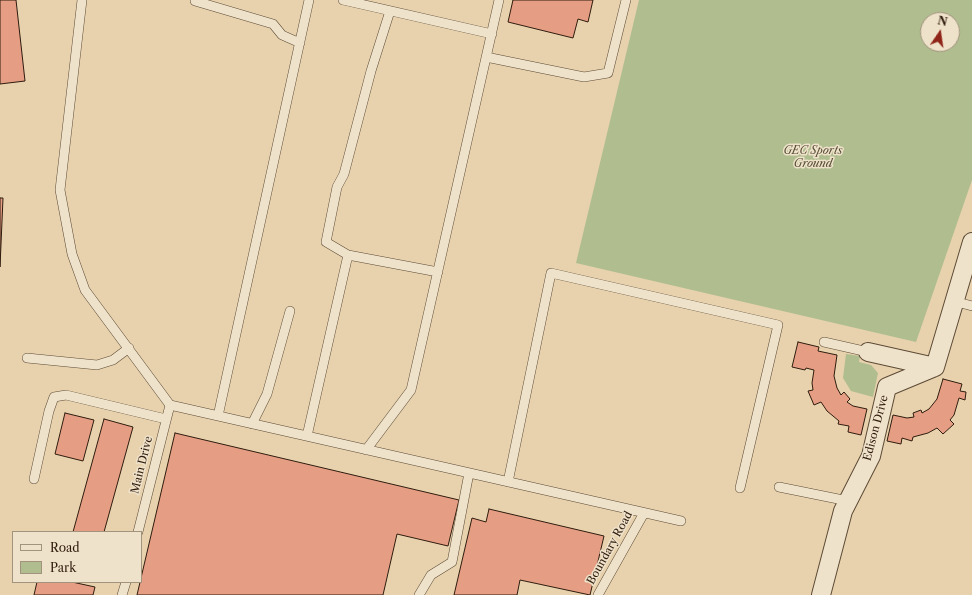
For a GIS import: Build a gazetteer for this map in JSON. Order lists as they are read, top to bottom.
{
  "streets": {
    "street": ["Edison Drive"],
    "lane": ["Main Drive", "Boundary Road"]
  },
  "parks": ["GEC Sports Ground"],
  "legend": ["Road", "Park"],
  "north": "top"
}
